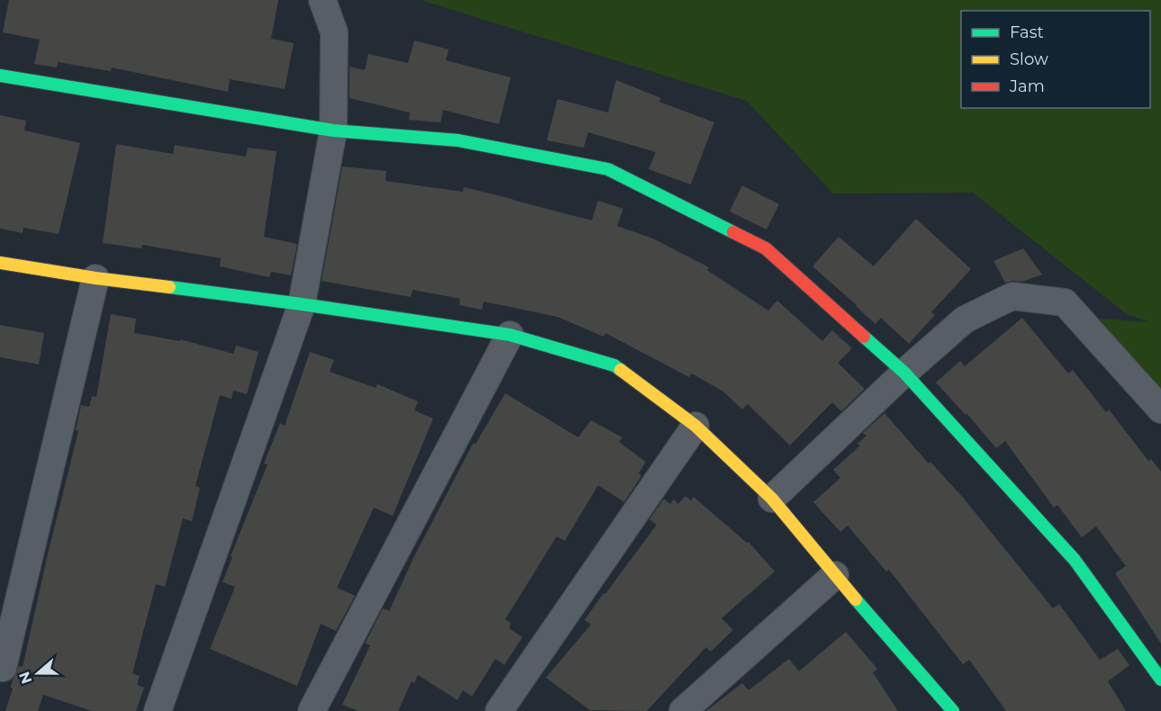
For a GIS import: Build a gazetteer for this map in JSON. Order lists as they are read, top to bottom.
{
  "legend": ["Fast", "Slow", "Jam"],
  "north": "left"
}
